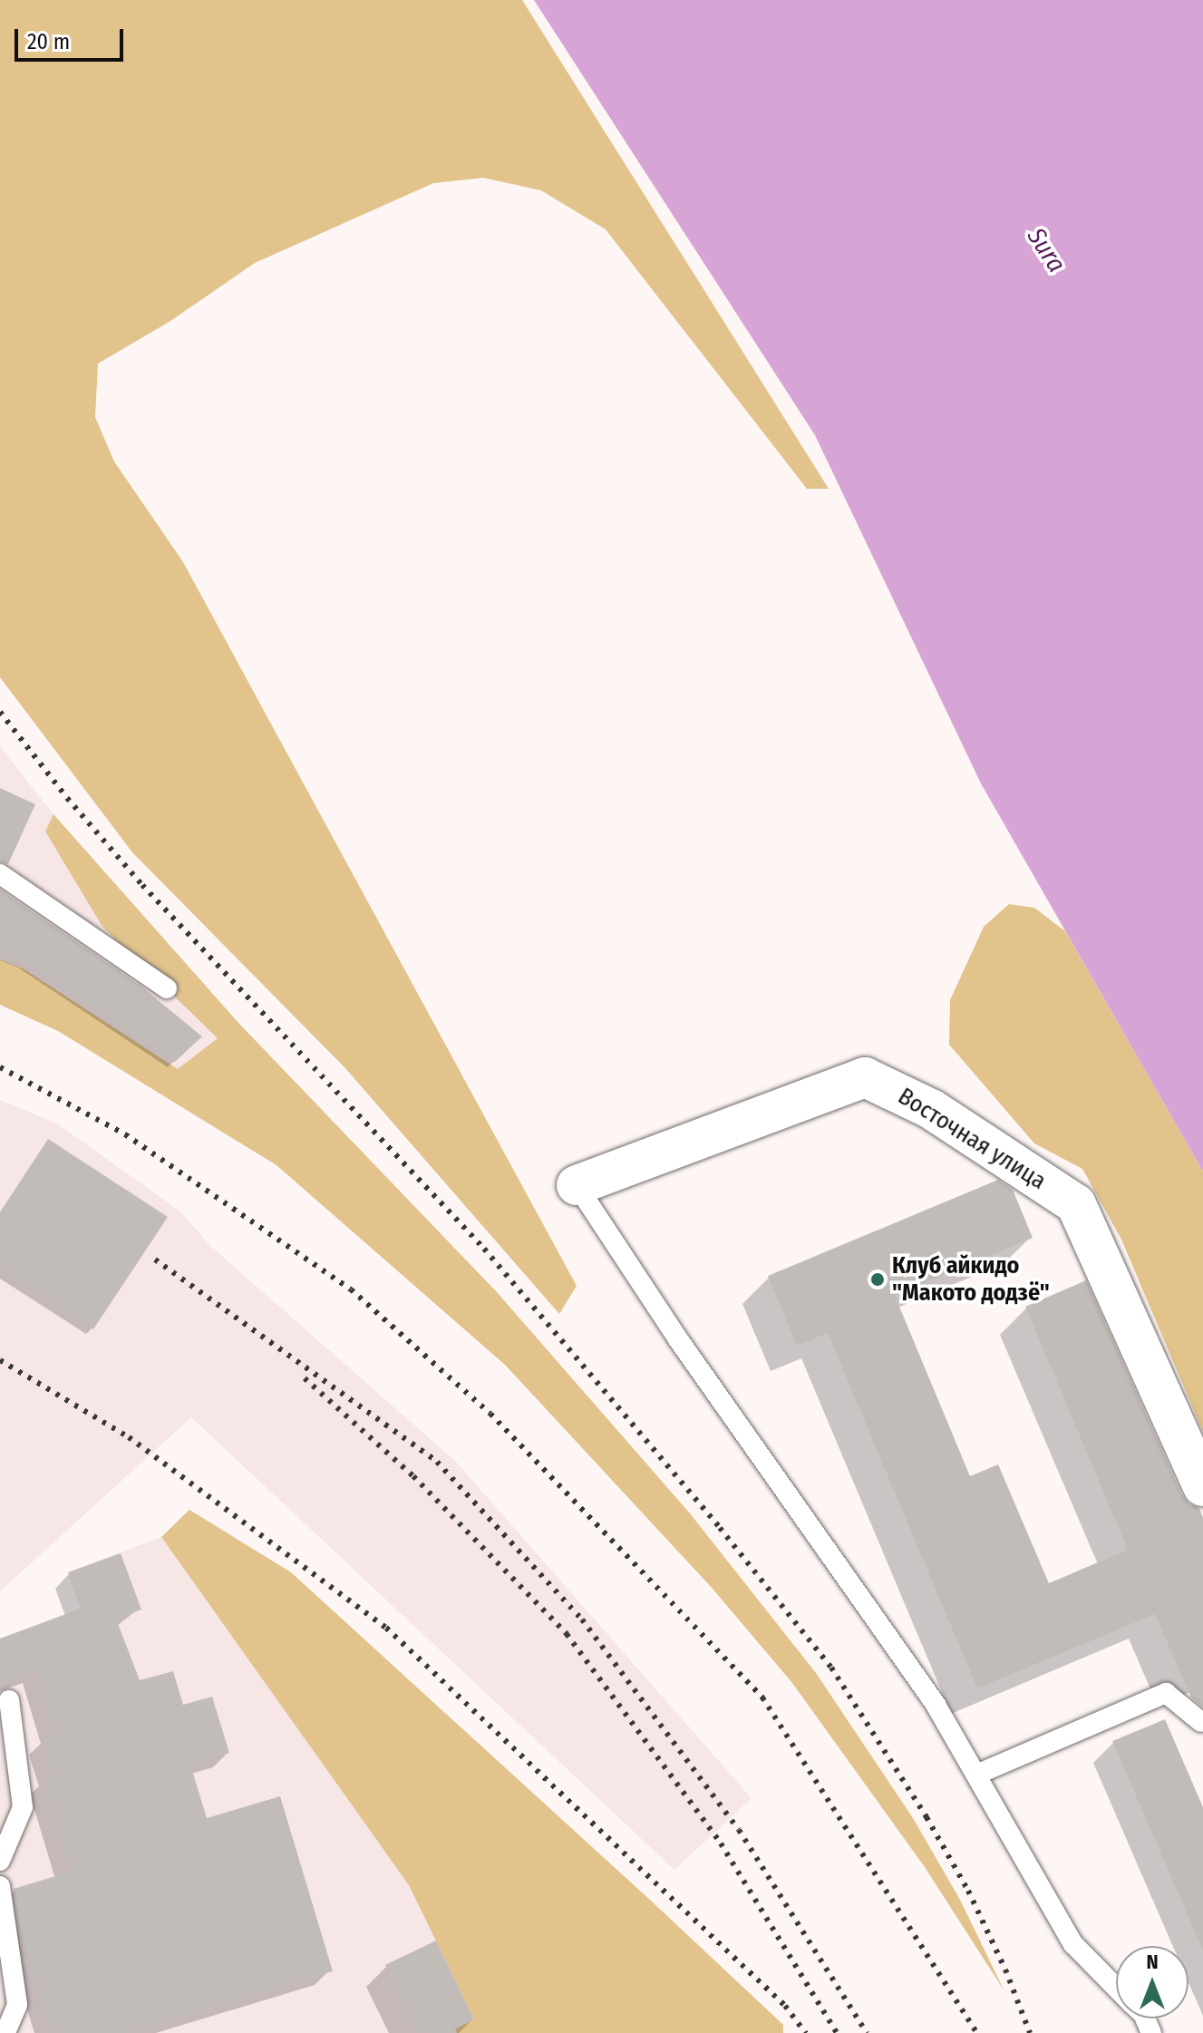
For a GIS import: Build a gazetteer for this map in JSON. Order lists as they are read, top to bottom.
{
  "streets": {
    "street": ["Восточная улица"]
  },
  "water": ["Sura"],
  "places": ["Клуб айкидо \"Макото додзё\""],
  "scale_bar": "20 m",
  "north": "top"
}
